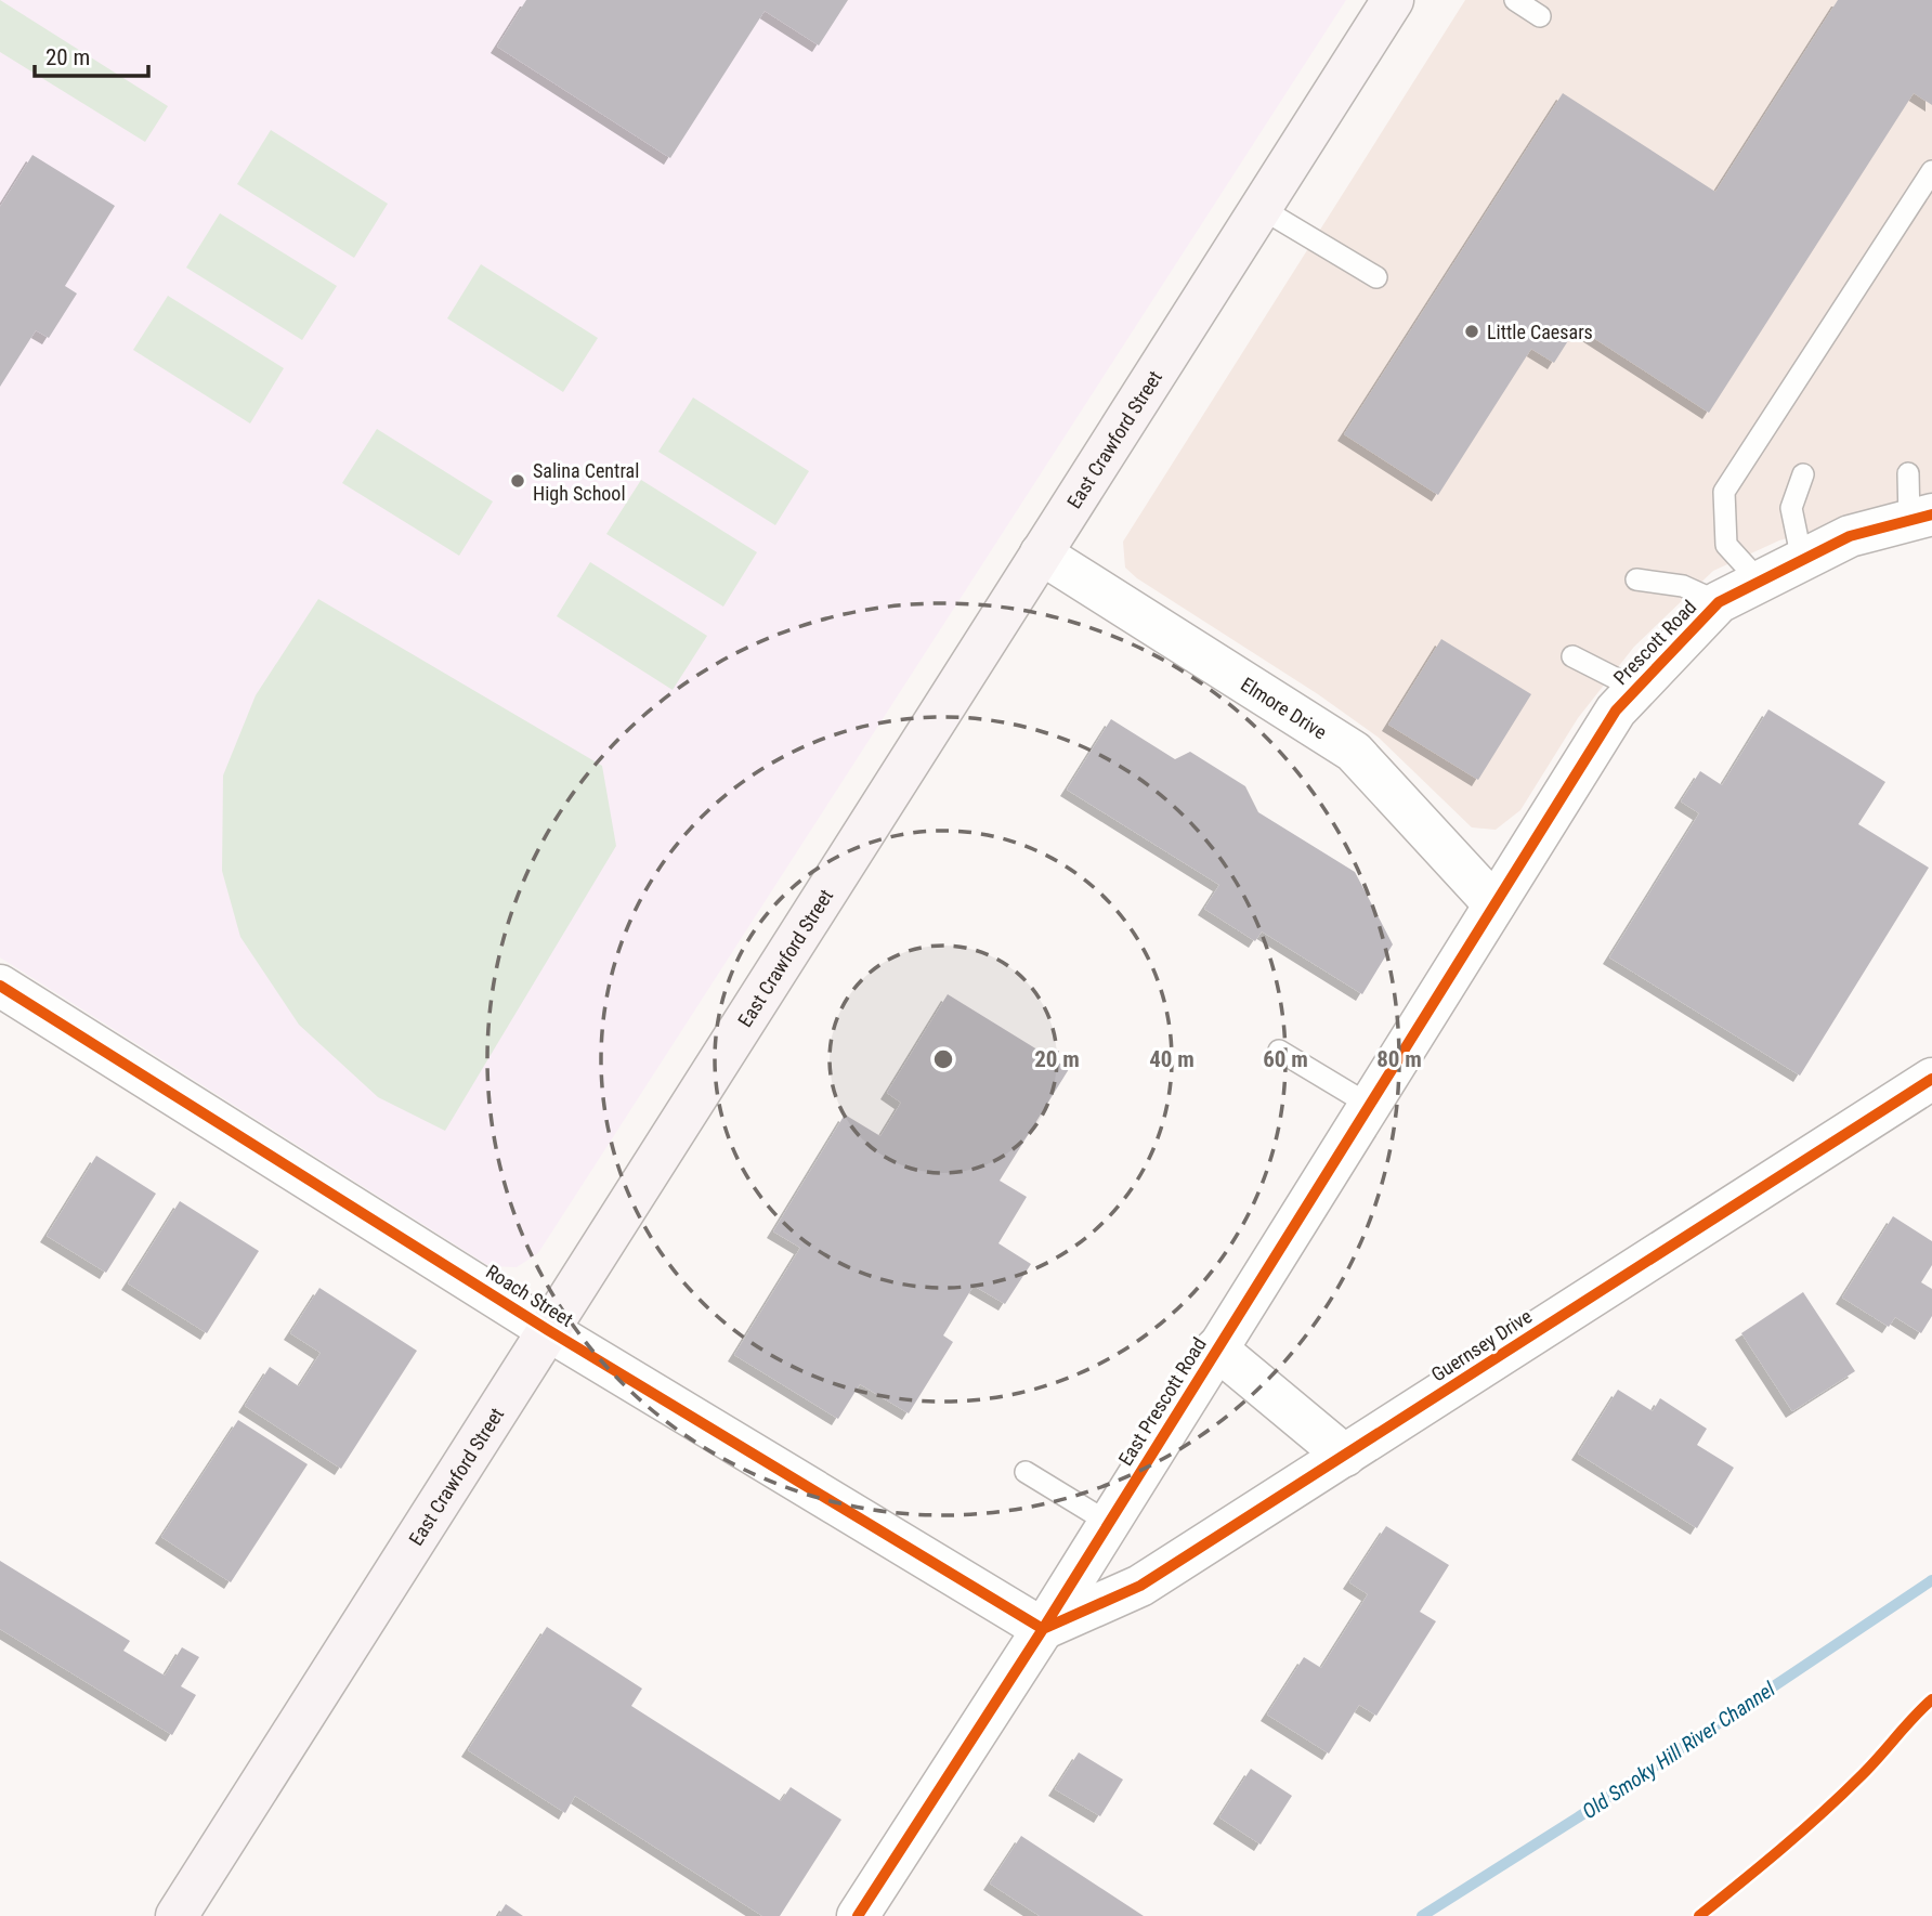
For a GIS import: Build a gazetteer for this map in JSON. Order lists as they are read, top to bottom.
{
  "streets": {
    "main road": ["East Crawford Street"],
    "street": [
      "Prescott Road",
      "Elmore Drive",
      "Roach Street",
      "Guernsey Drive",
      "East Prescott Road"
    ]
  },
  "crossings": [
    ["East Crawford Street", "Elmore Drive"],
    ["East Crawford Street", "Roach Street"],
    ["Prescott Road", "Elmore Drive"],
    ["Prescott Road", "East Prescott Road"],
    ["Elmore Drive", "East Prescott Road"],
    ["Roach Street", "Guernsey Drive"],
    ["Roach Street", "East Prescott Road"],
    ["Guernsey Drive", "East Prescott Road"]
  ],
  "water": ["Old Smoky Hill River Channel"],
  "places": ["Little Caesars", "Salina Central High School"],
  "scale_bar": "20 m",
  "rings": [
    "20 m",
    "40 m",
    "60 m",
    "80 m"
  ]
}
